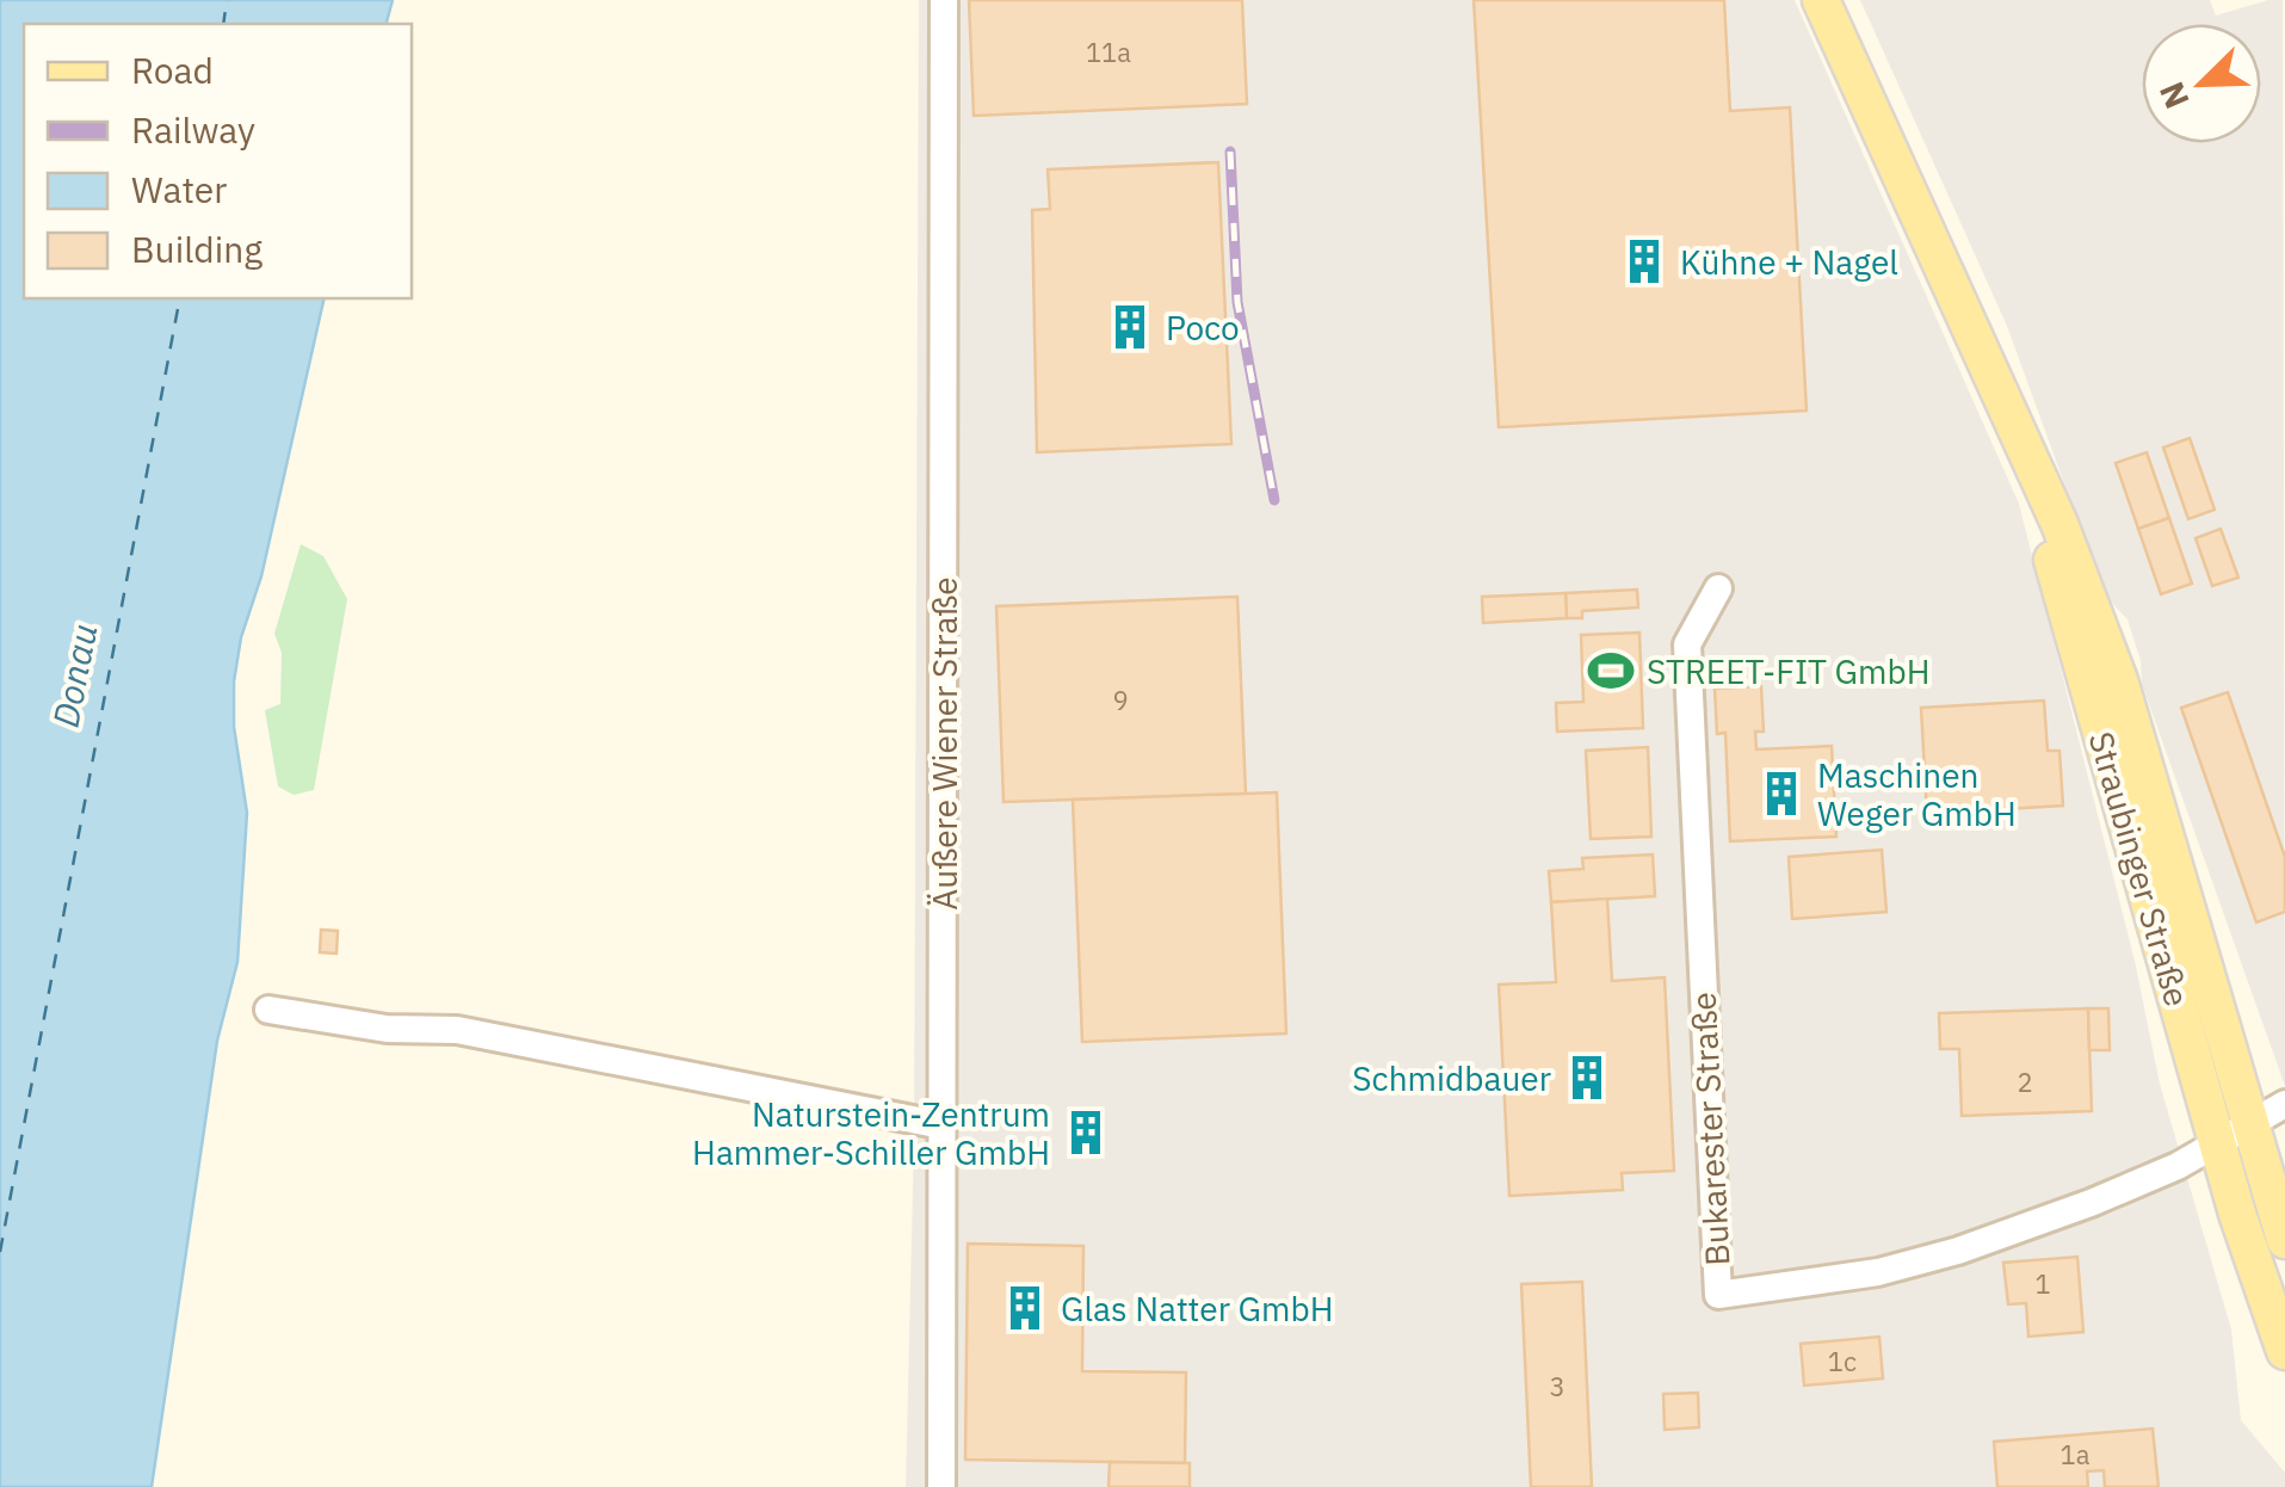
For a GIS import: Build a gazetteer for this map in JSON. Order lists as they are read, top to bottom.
{
  "streets": {
    "main road": ["Straubinger Straße"],
    "street": ["Äußere Wiener Straße", "Bukarester Straße"]
  },
  "crossings": [
    ["Straubinger Straße", "Bukarester Straße"]
  ],
  "water": ["Donau"],
  "places": {
    "building": [
      "Kühne + Nagel",
      "Poco",
      "Maschinen Weger GmbH",
      "Schmidbauer",
      "Naturstein-Zentrum Hammer-Schiller GmbH",
      "Glas Natter GmbH"
    ],
    "sports": ["STREET-FIT GmbH"]
  },
  "house_numbers": [
    "11a",
    "9",
    "2",
    "1",
    "1c",
    "3",
    "1a"
  ],
  "legend": [
    "Road",
    "Railway",
    "Water",
    "Building"
  ],
  "north": "bottom left"
}
